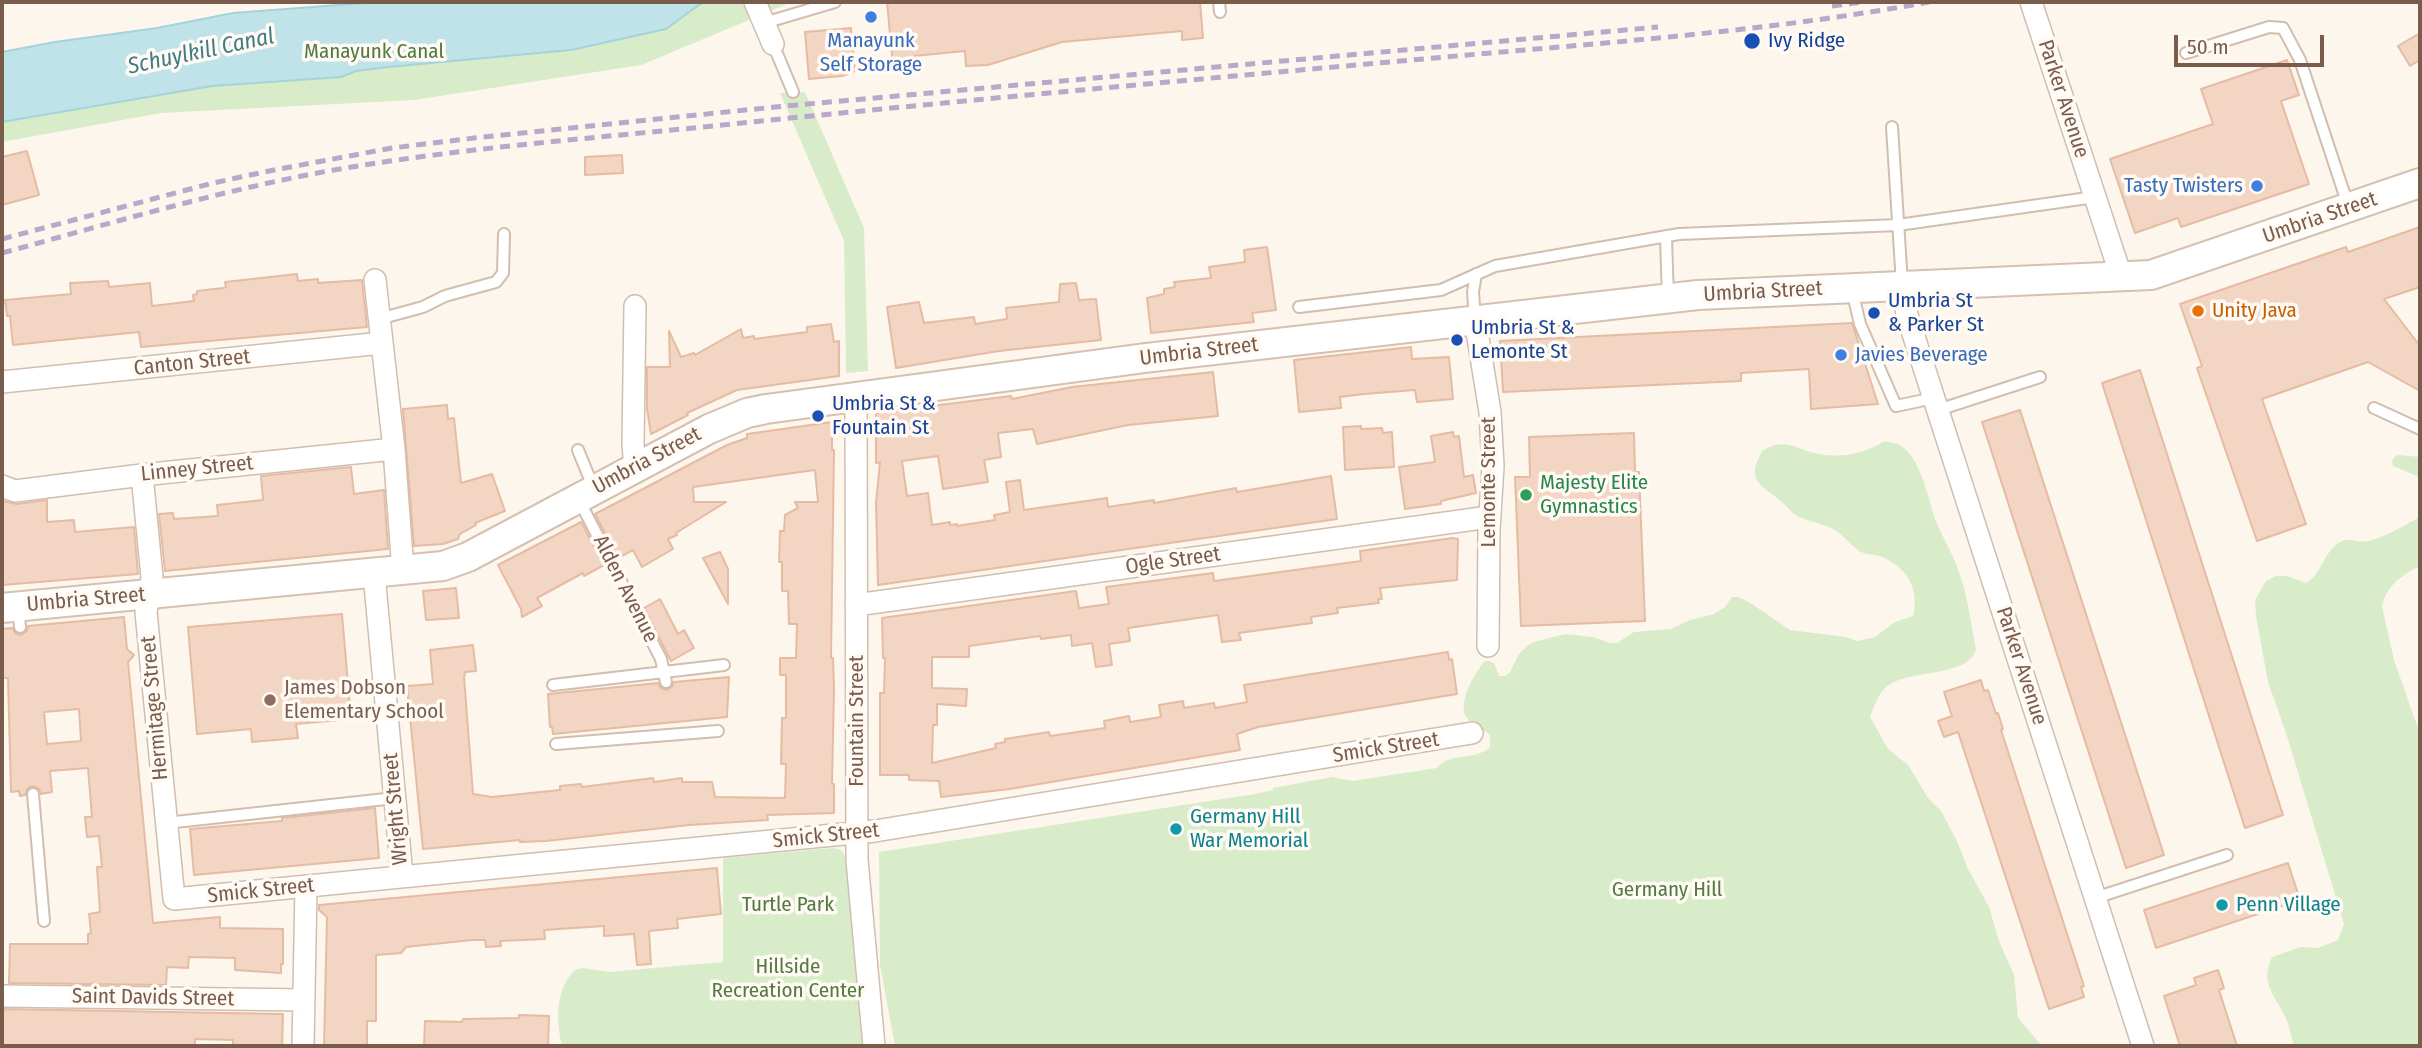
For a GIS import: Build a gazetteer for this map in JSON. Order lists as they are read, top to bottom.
{
  "streets": {
    "main road": ["Umbria Street"],
    "street": [
      "Parker Avenue",
      "Canton Street",
      "Linney Street",
      "Lemonte Street",
      "Ogle Street",
      "Hermitage Street",
      "Fountain Street",
      "Smick Street",
      "Wright Street",
      "Saint Davids Street"
    ],
    "lane": ["Alden Avenue"]
  },
  "crossings": [
    ["Parker Avenue", "Umbria Street"],
    ["Umbria Street", "Lemonte Street"],
    ["Umbria Street", "Alden Avenue"],
    ["Umbria Street", "Hermitage Street"],
    ["Umbria Street", "Fountain Street"],
    ["Umbria Street", "Wright Street"],
    ["Linney Street", "Hermitage Street"],
    ["Lemonte Street", "Ogle Street"],
    ["Ogle Street", "Fountain Street"],
    ["Hermitage Street", "Smick Street"],
    ["Fountain Street", "Smick Street"],
    ["Smick Street", "Wright Street"]
  ],
  "water": ["Schuylkill Canal"],
  "parks": [
    "Manayunk Canal",
    "Germany Hill",
    "Turtle Park",
    "Hillside Recreation Center"
  ],
  "places": [
    "Manayunk Self Storage",
    "Ivy Ridge",
    "Tasty Twisters",
    "Unity Java",
    "Umbria St & Parker St",
    "Umbria St & Lemonte St",
    "Javies Beverage",
    "Umbria St & Fountain St",
    "Majesty Elite Gymnastics",
    "James Dobson Elementary School",
    "Germany Hill War Memorial",
    "Penn Village"
  ],
  "scale_bar": "50 m"
}
